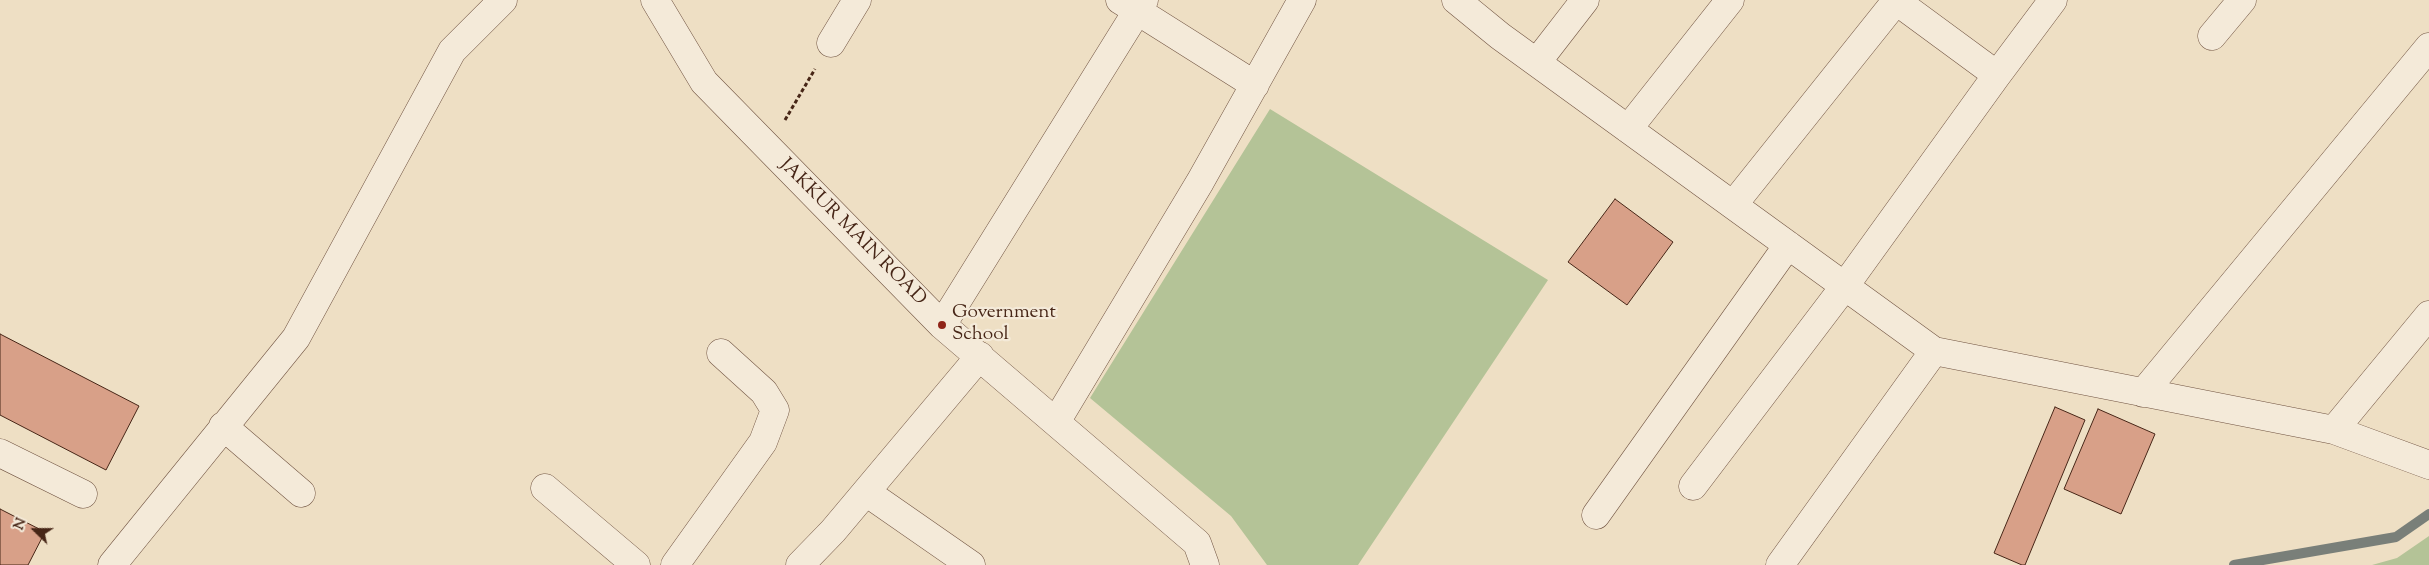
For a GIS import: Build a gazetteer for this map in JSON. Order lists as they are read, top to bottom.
{
  "streets": {
    "street": ["JAKKUR MAIN ROAD"]
  },
  "places": ["Government School"],
  "north": "left"
}
